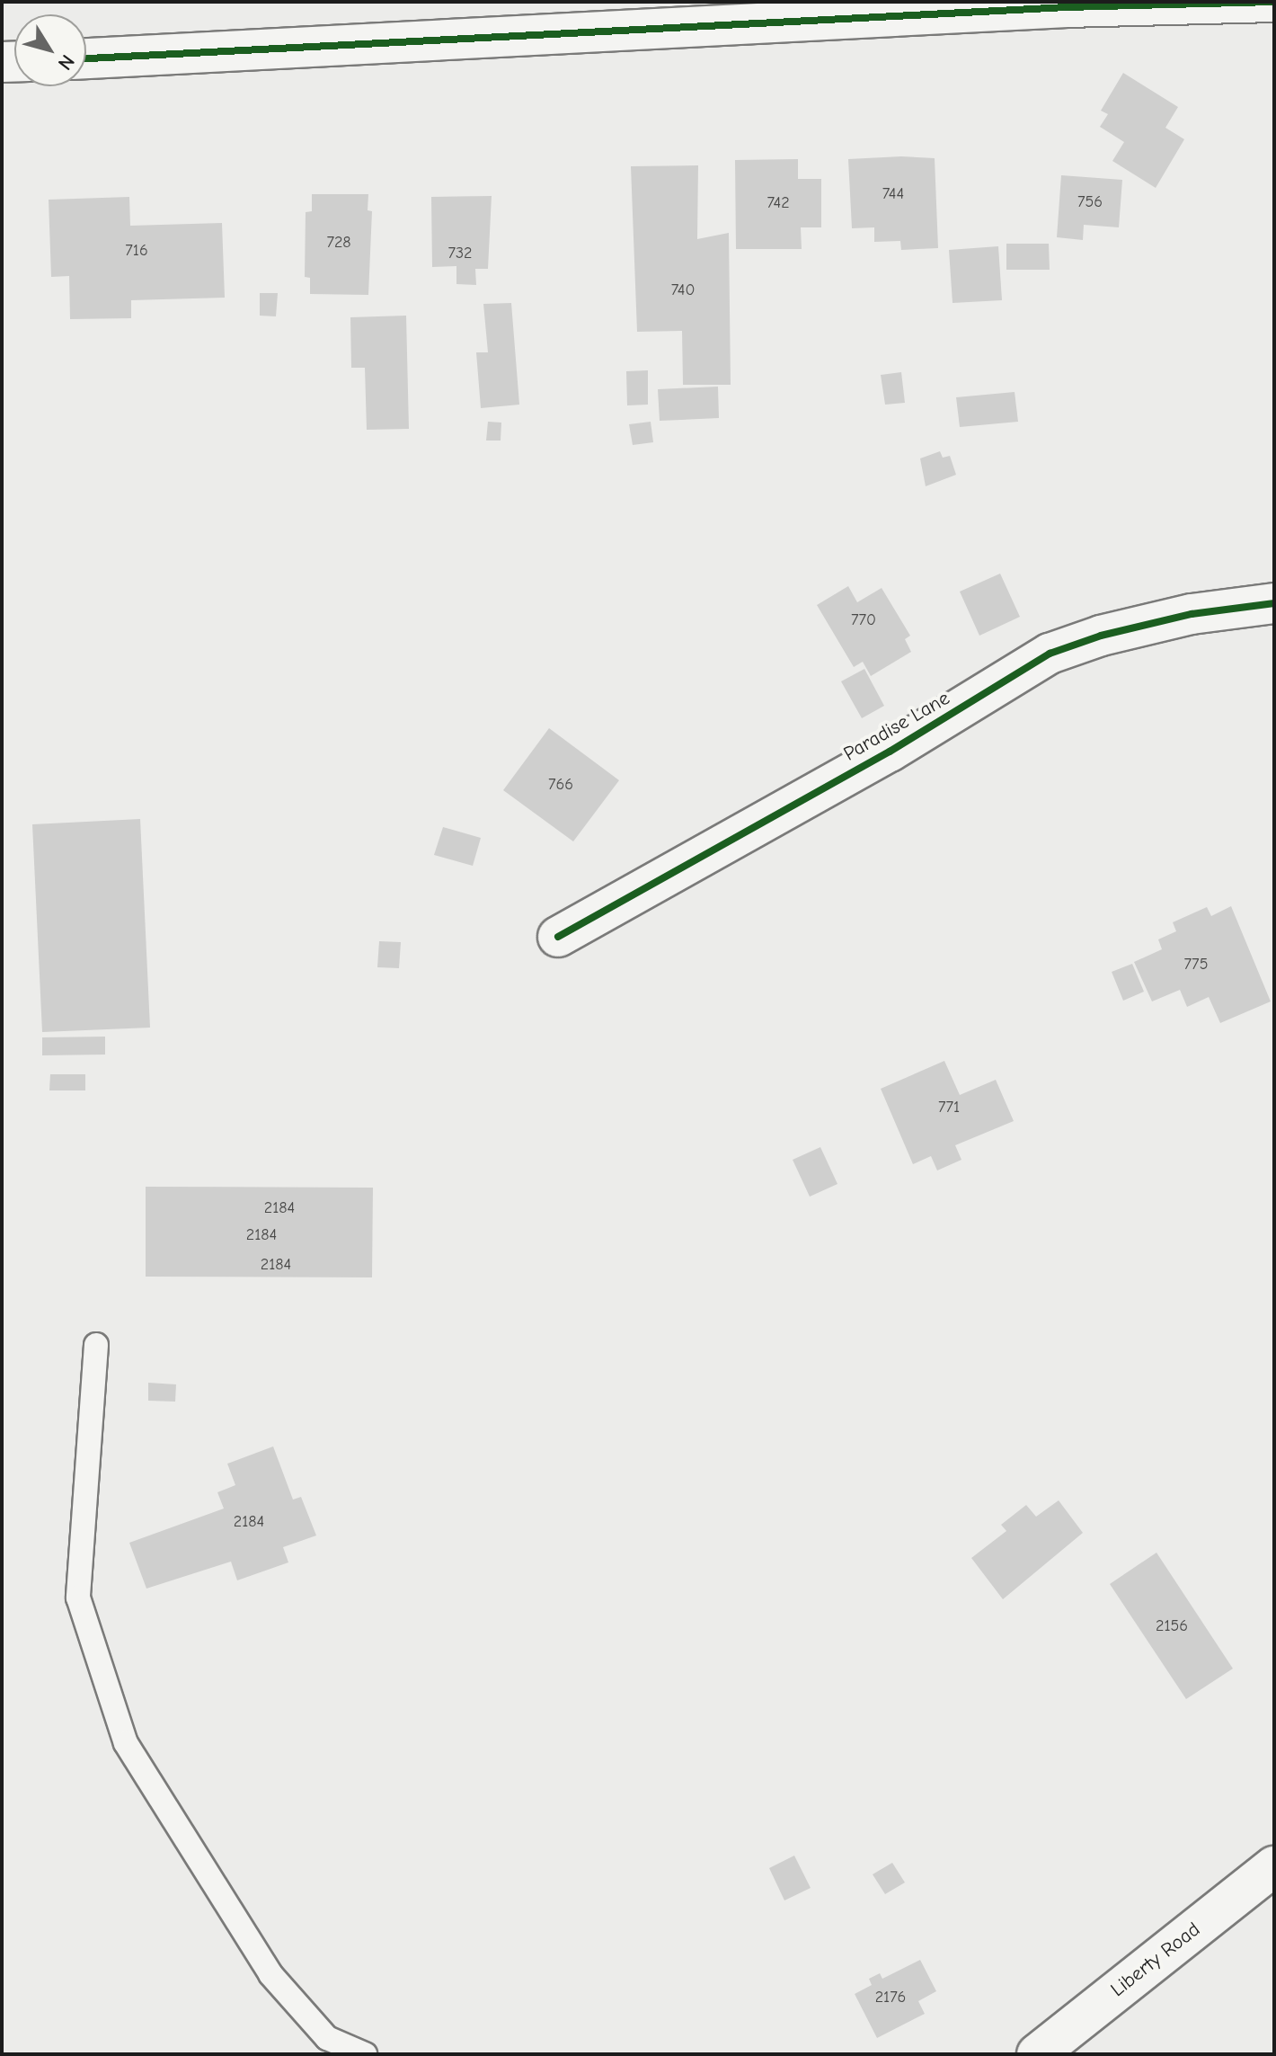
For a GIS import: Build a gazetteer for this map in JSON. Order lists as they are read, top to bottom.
{
  "streets": {
    "street": ["Paradise Lane", "Liberty Road"]
  },
  "house_numbers": [
    "744",
    "756",
    "742",
    "728",
    "716",
    "732",
    "740",
    "770",
    "766",
    "775",
    "771",
    "2184",
    "2184",
    "2184",
    "2184",
    "2156",
    "2176"
  ],
  "north": "bottom right"
}
